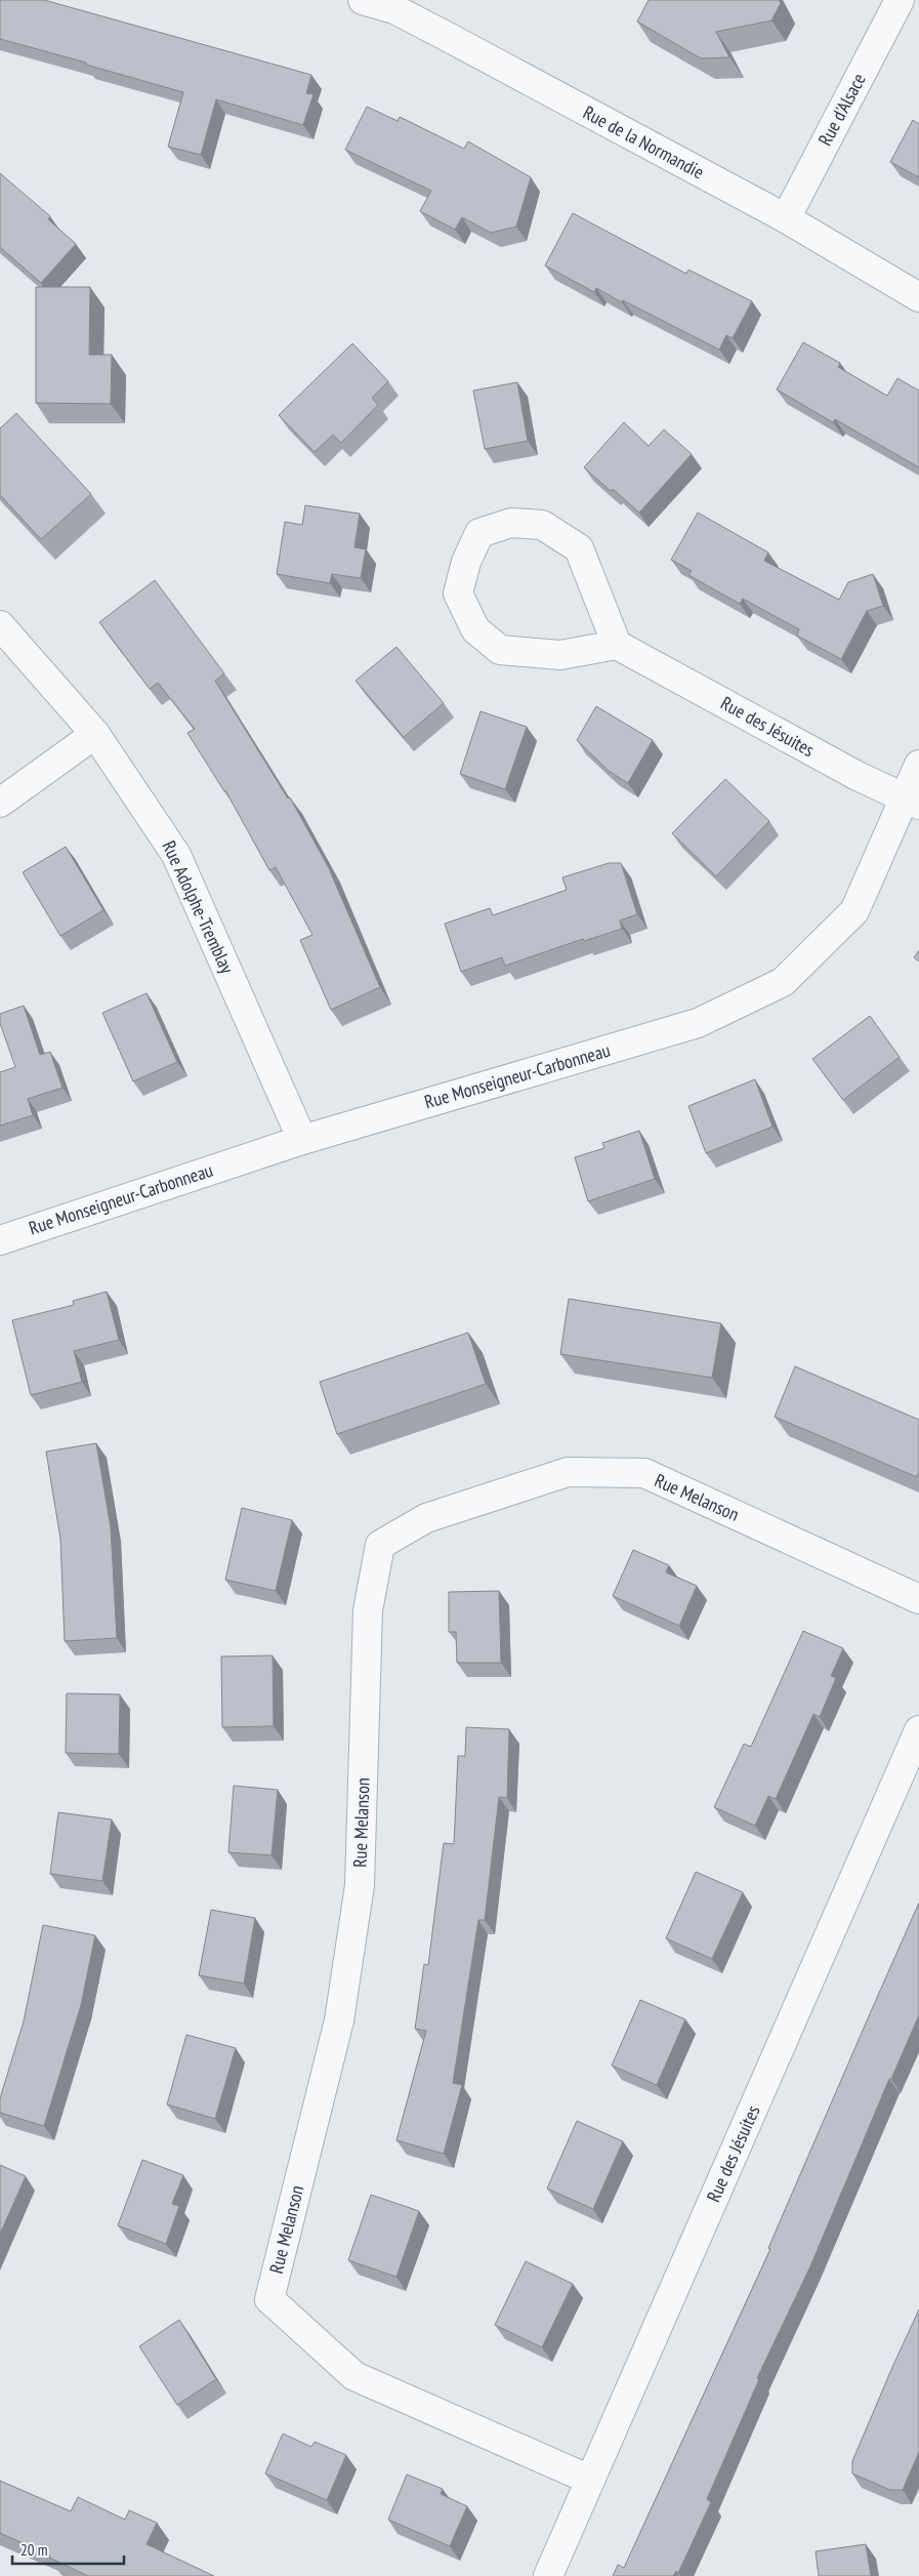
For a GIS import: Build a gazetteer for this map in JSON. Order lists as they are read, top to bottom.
{
  "streets": {
    "street": [
      "Rue d'Alsace",
      "Rue de la Normandie",
      "Rue des Jésuites",
      "Rue Adolphe-Tremblay",
      "Rue Monseigneur-Carbonneau",
      "Rue Melanson"
    ]
  },
  "crossings": [
    ["Rue d'Alsace", "Rue de la Normandie"],
    ["Rue des Jésuites", "Rue Monseigneur-Carbonneau"],
    ["Rue des Jésuites", "Rue Melanson"],
    ["Rue Adolphe-Tremblay", "Rue Monseigneur-Carbonneau"]
  ],
  "scale_bar": "20 m"
}
